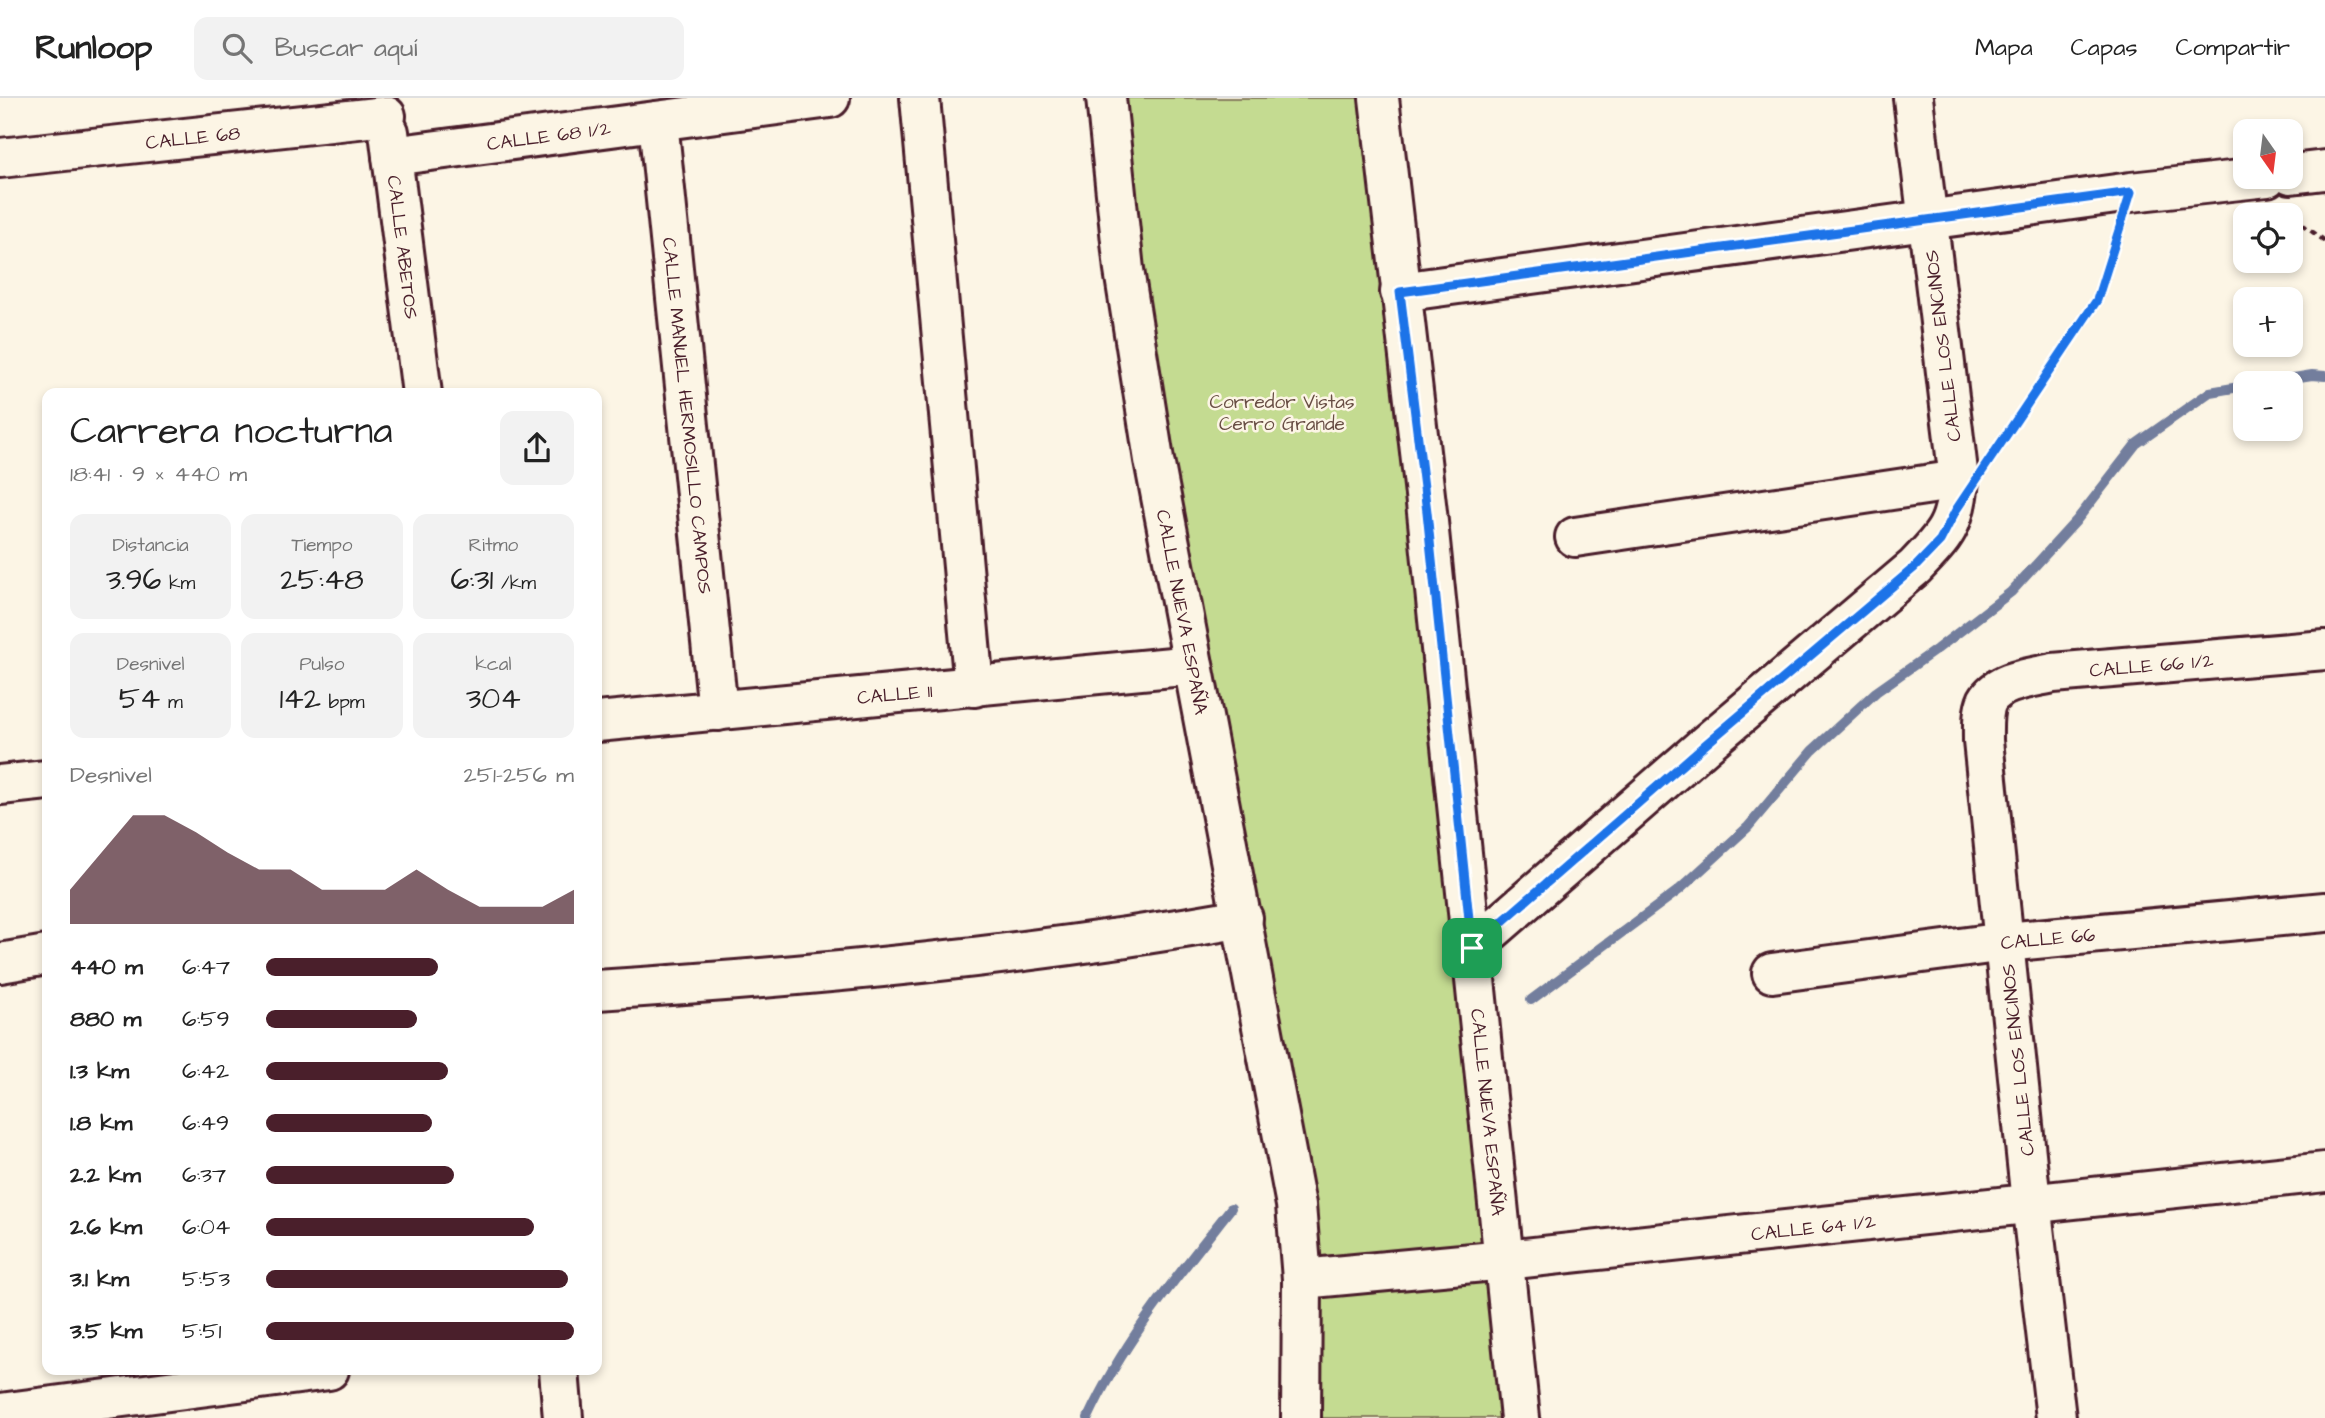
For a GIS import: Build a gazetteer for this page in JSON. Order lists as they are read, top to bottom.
{
  "streets": {
    "street": [
      "CALLE 68 1/2",
      "CALLE 68",
      "CALLE ABETOS",
      "CALLE LOS ENCINOS",
      "CALLE MANUEL HERMOSILLO CAMPOS",
      "CALLE NUEVA ESPAÑA",
      "CALLE 66 1/2",
      "CALLE 11",
      "CALLE 66",
      "CALLE 64 1/2"
    ]
  },
  "crossings": [
    ["CALLE 68 1/2", "CALLE ABETOS"],
    ["CALLE 68 1/2", "CALLE MANUEL HERMOSILLO CAMPOS"],
    ["CALLE 68", "CALLE ABETOS"],
    ["CALLE LOS ENCINOS", "CALLE 66 1/2"],
    ["CALLE LOS ENCINOS", "CALLE 66"],
    ["CALLE LOS ENCINOS", "CALLE 64 1/2"],
    ["CALLE MANUEL HERMOSILLO CAMPOS", "CALLE 11"],
    ["CALLE NUEVA ESPAÑA", "CALLE 11"],
    ["CALLE NUEVA ESPAÑA", "CALLE 64 1/2"]
  ],
  "parks": ["Corredor Vistas Cerro Grande"],
  "north": "bottom",
  "page": {
    "header": "Runloop",
    "search": "Buscar aquí",
    "nav": ["Mapa", "Capas", "Compartir"],
    "map_buttons": ["+", "−"],
    "heading": ["Carrera nocturna", "18:41 · 9 × 440 m"],
    "stats": [
      ["Distancia", "3.96 km"],
      ["Tiempo", "25:48"],
      ["Ritmo", "6:31 /km"],
      ["Desnivel", "54 m"],
      ["Pulso", "142 bpm"],
      ["kcal", "304"]
    ],
    "chart": ["Desnivel", "251–256 m"],
    "list": [
      {
        "name": "440 m",
        "note": "6:47"
      },
      {
        "name": "880 m",
        "note": "6:59"
      },
      {
        "name": "1.3 km",
        "note": "6:42"
      },
      {
        "name": "1.8 km",
        "note": "6:49"
      },
      {
        "name": "2.2 km",
        "note": "6:37"
      },
      {
        "name": "2.6 km",
        "note": "6:04"
      },
      {
        "name": "3.1 km",
        "note": "5:53"
      },
      {
        "name": "3.5 km",
        "note": "5:51"
      }
    ]
  }
}
